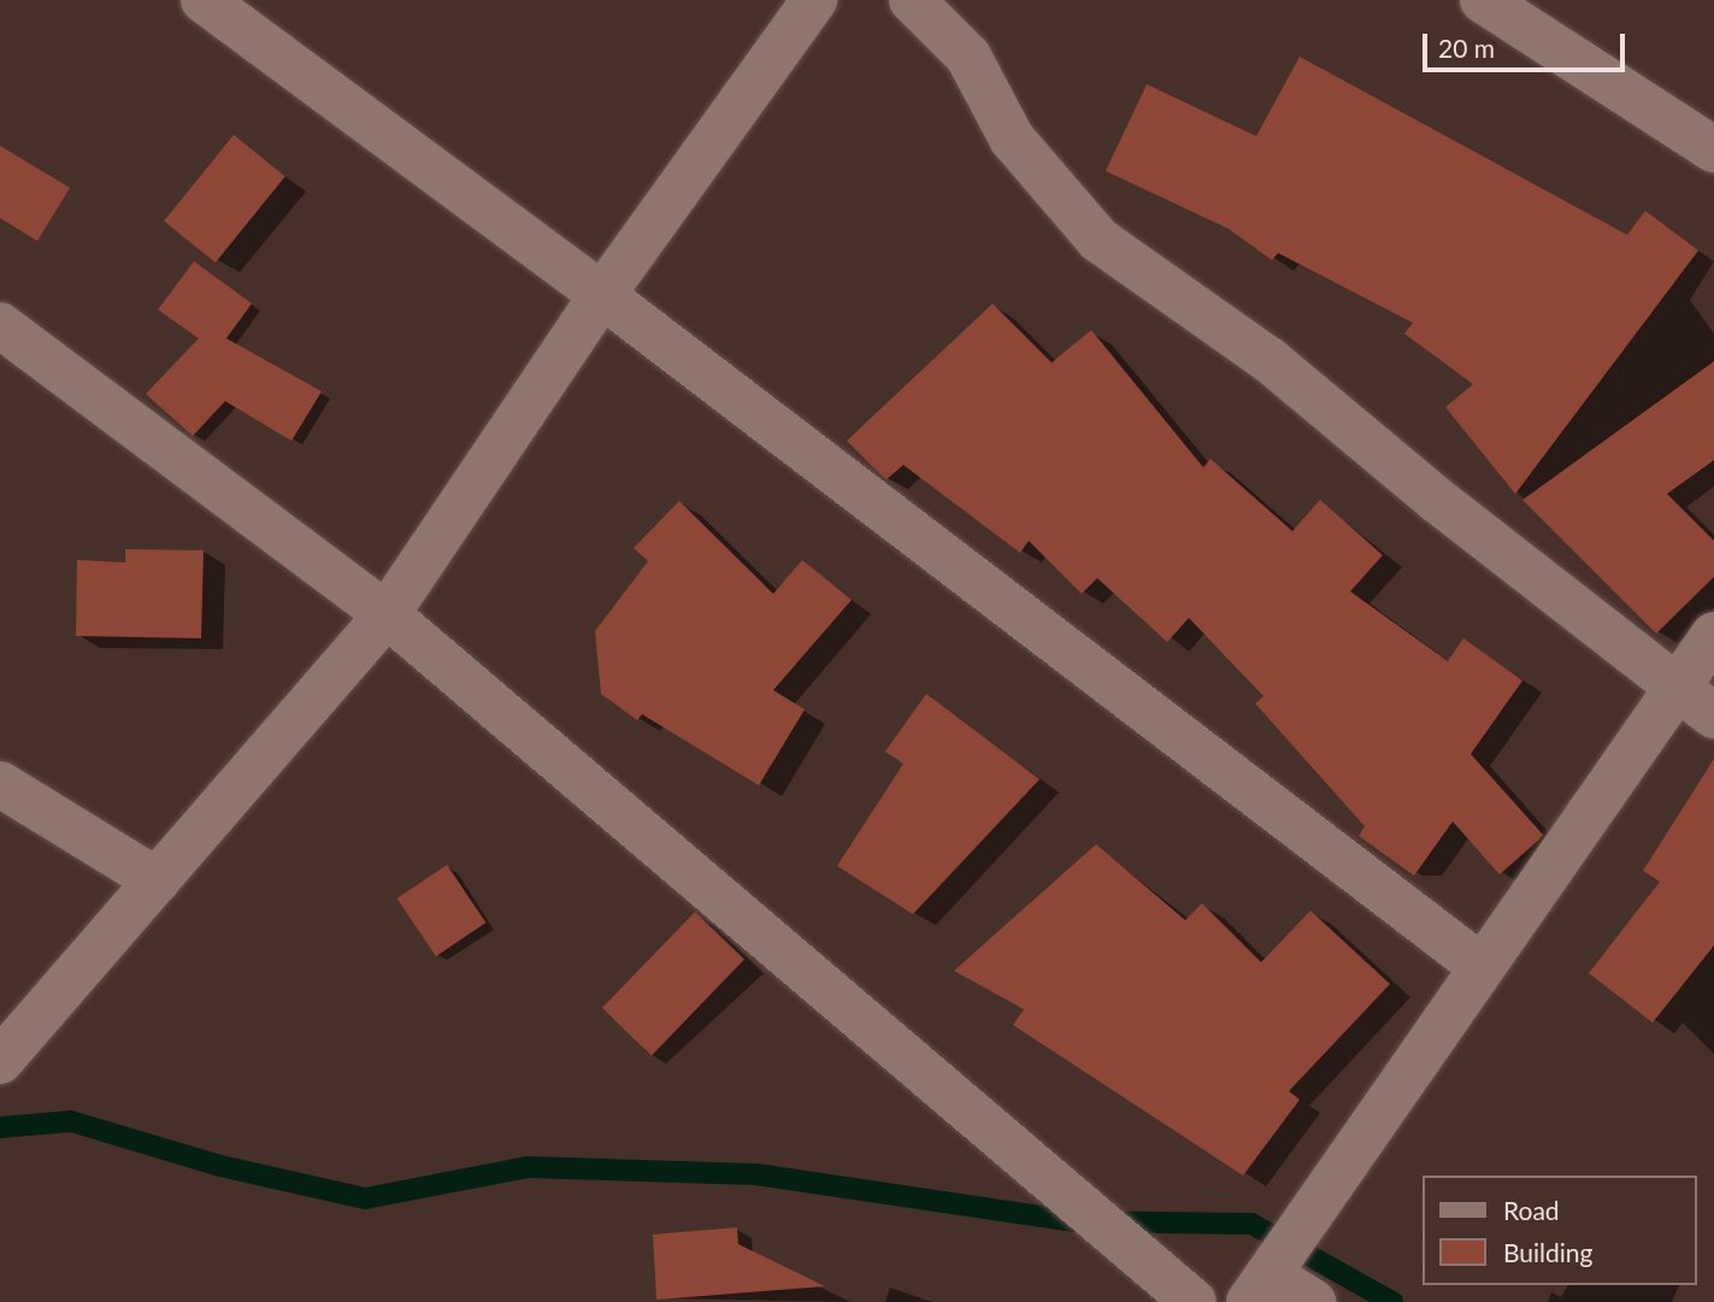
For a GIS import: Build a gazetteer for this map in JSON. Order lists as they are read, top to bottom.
{
  "legend": ["Road", "Building"],
  "scale_bar": "20 m"
}
